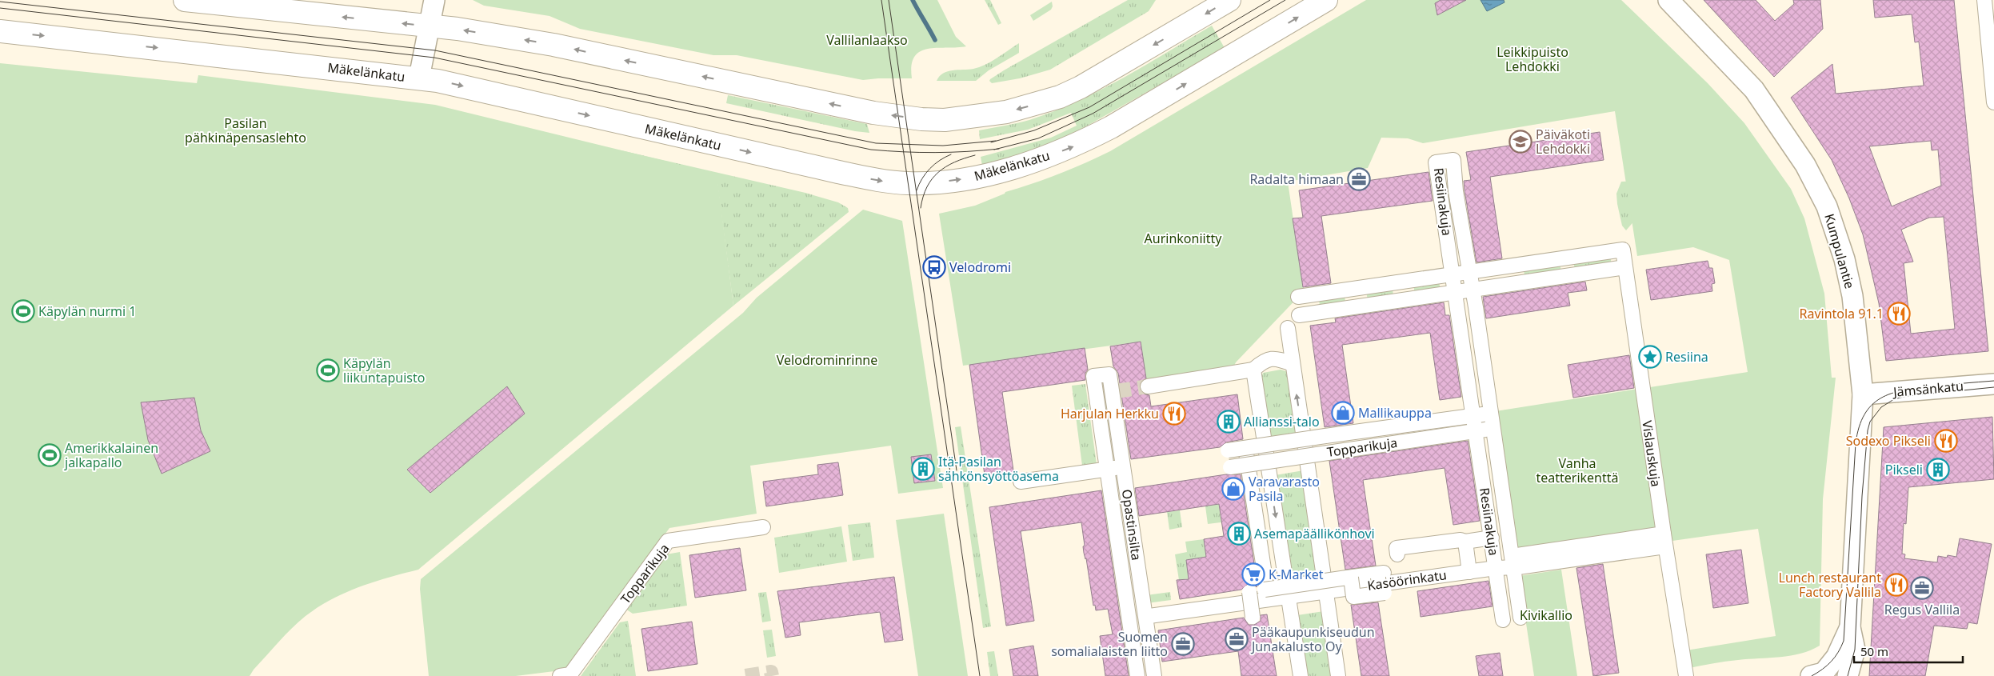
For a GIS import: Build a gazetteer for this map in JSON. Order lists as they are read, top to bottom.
{
  "streets": {
    "main road": ["Mäkelänkatu", "Kumpulantie", "Jämsänkatu"],
    "street": [
      "Resiinakuja",
      "Topparikuja",
      "Vislauskuja",
      "Opastinsilta",
      "Kasöörinkatu"
    ]
  },
  "crossings": [
    ["Resiinakuja", "Topparikuja"],
    ["Resiinakuja", "Kasöörinkatu"],
    ["Kumpulantie", "Jämsänkatu"],
    ["Vislauskuja", "Kasöörinkatu"],
    ["Opastinsilta", "Kasöörinkatu"]
  ],
  "parks": [
    "Vallilanlaakso",
    "Leikkipuisto Lehdokki",
    "Pasilan pähkinäpensaslehto",
    "Aurinkoniitty",
    "Velodrominrinne",
    "Vanha teatterikenttä",
    "Kivikallio"
  ],
  "places": {
    "school or university": ["Päiväkoti Lehdokki"],
    "office": [
      "Radalta himaan",
      "Regus Vallila",
      "Pääkaupunkiseudun Junakalusto Oy",
      "Suomen somalialaisten liitto"
    ],
    "bus stop": ["Velodromi"],
    "sports": ["Käpylän nurmi 1", "Käpylän liikuntapuisto", "Amerikkalainen jalkapallo"],
    "restaurant": [
      "Ravintola 91.1",
      "Harjulan Herkku",
      "Sodexo Pikseli",
      "Lunch restaurant Factory Vallila"
    ],
    "place": ["Resiina"],
    "shop": ["Mallikauppa", "Varavarasto Pasila"],
    "building": [
      "Allianssi-talo",
      "Itä-Pasilan sähkönsyöttöasema",
      "Pikseli",
      "Asemapäällikönhovi"
    ],
    "supermarket": ["K-Market"]
  },
  "scale_bar": "50 m"
}
